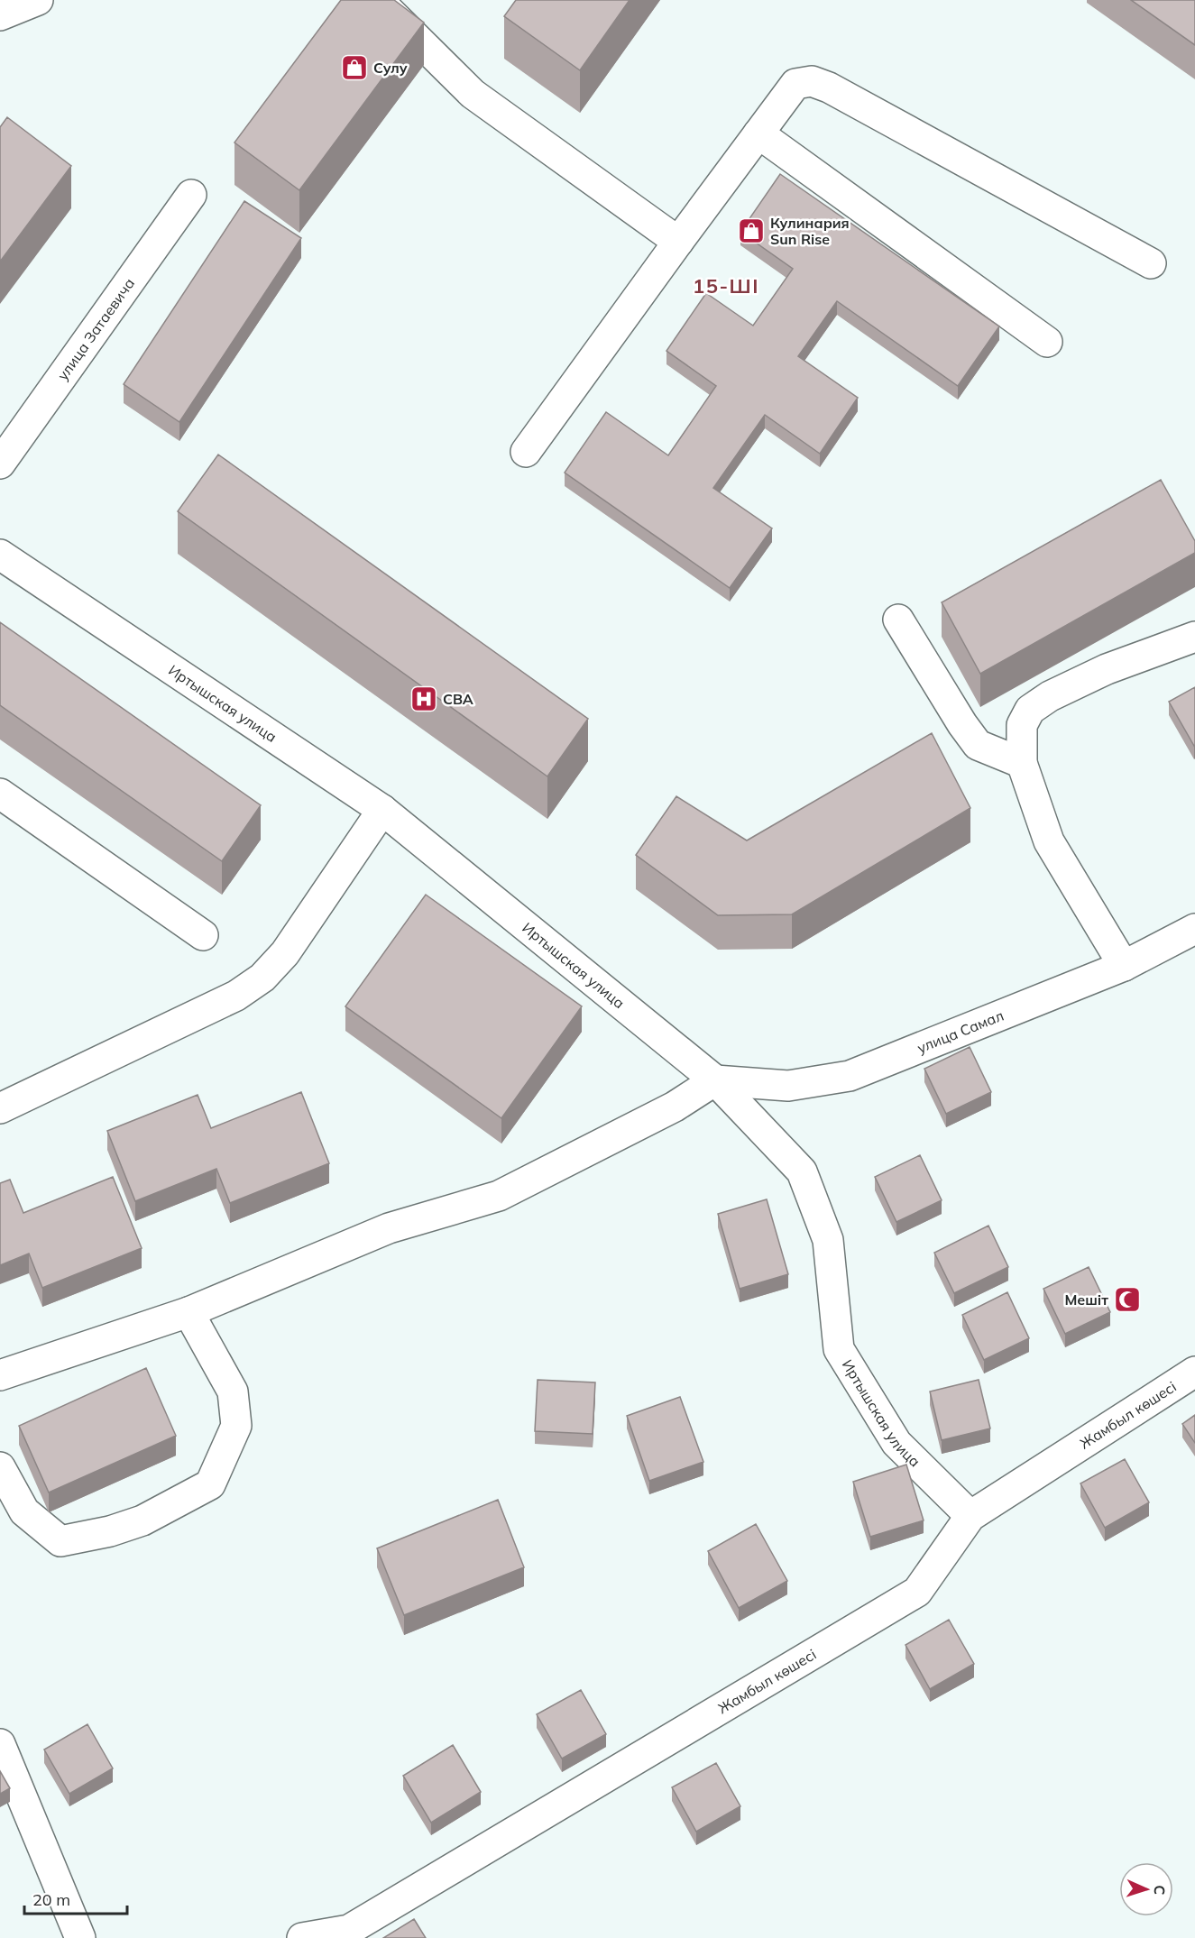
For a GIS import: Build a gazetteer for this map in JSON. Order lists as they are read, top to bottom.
{
  "streets": {
    "street": [
      "улица Затаевича",
      "Иртышская улица",
      "улица Самал",
      "Жамбыл көшесі"
    ]
  },
  "crossings": [
    ["Иртышская улица", "улица Самал"],
    ["Иртышская улица", "Жамбыл көшесі"]
  ],
  "districts": ["15-ШІ"],
  "places": {
    "shop": ["Сулу", "Кулинария Sun Rise"],
    "hospital": ["СВА"],
    "mosque": ["Мешіт"]
  },
  "scale_bar": "20 m",
  "north": "right"
}
